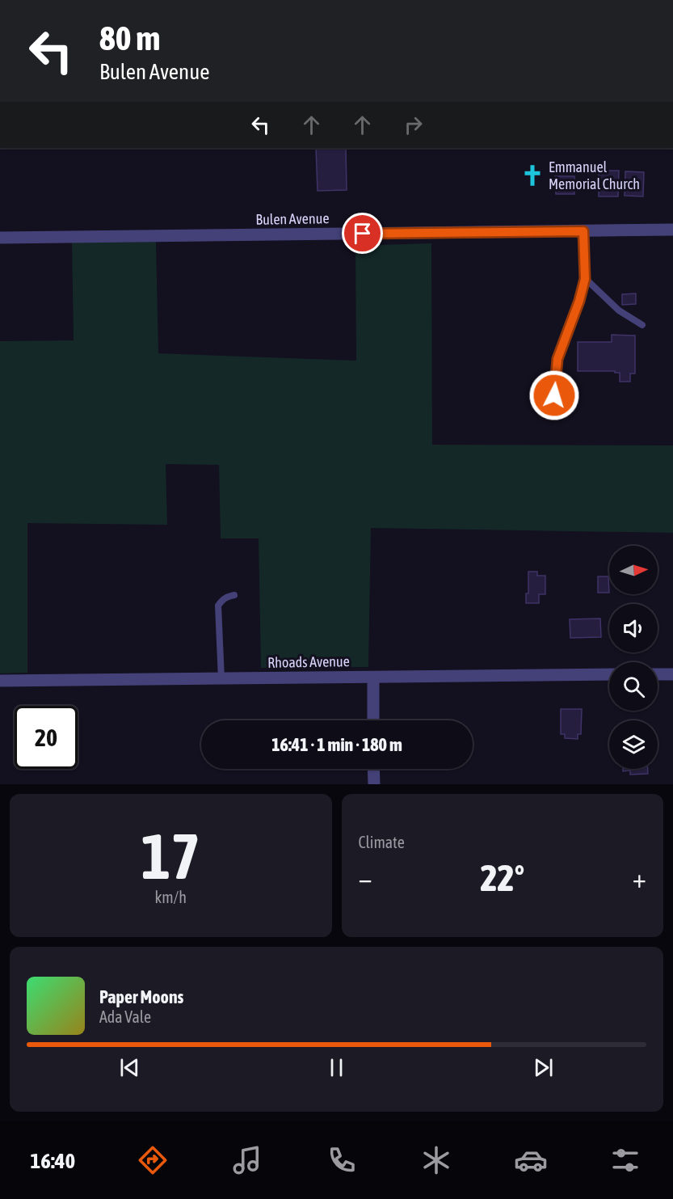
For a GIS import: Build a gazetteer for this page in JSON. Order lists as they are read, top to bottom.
{
  "streets": {
    "street": ["Bulen Avenue", "Rhoads Avenue"]
  },
  "places": {
    "church": ["Emmanuel Memorial Church"]
  },
  "north": "right",
  "page": {
    "turn": ["80 m", "Bulen Avenue"],
    "limit": "20",
    "trip": "16:41 · 1 min · 180 m",
    "tile": [
      ["17", "km/h"],
      "Climate"
    ],
    "heat": ["−", "22°", "+"],
    "song": ["Paper Moons", "Ada Vale"],
    "tabs": "16:40"
  }
}
